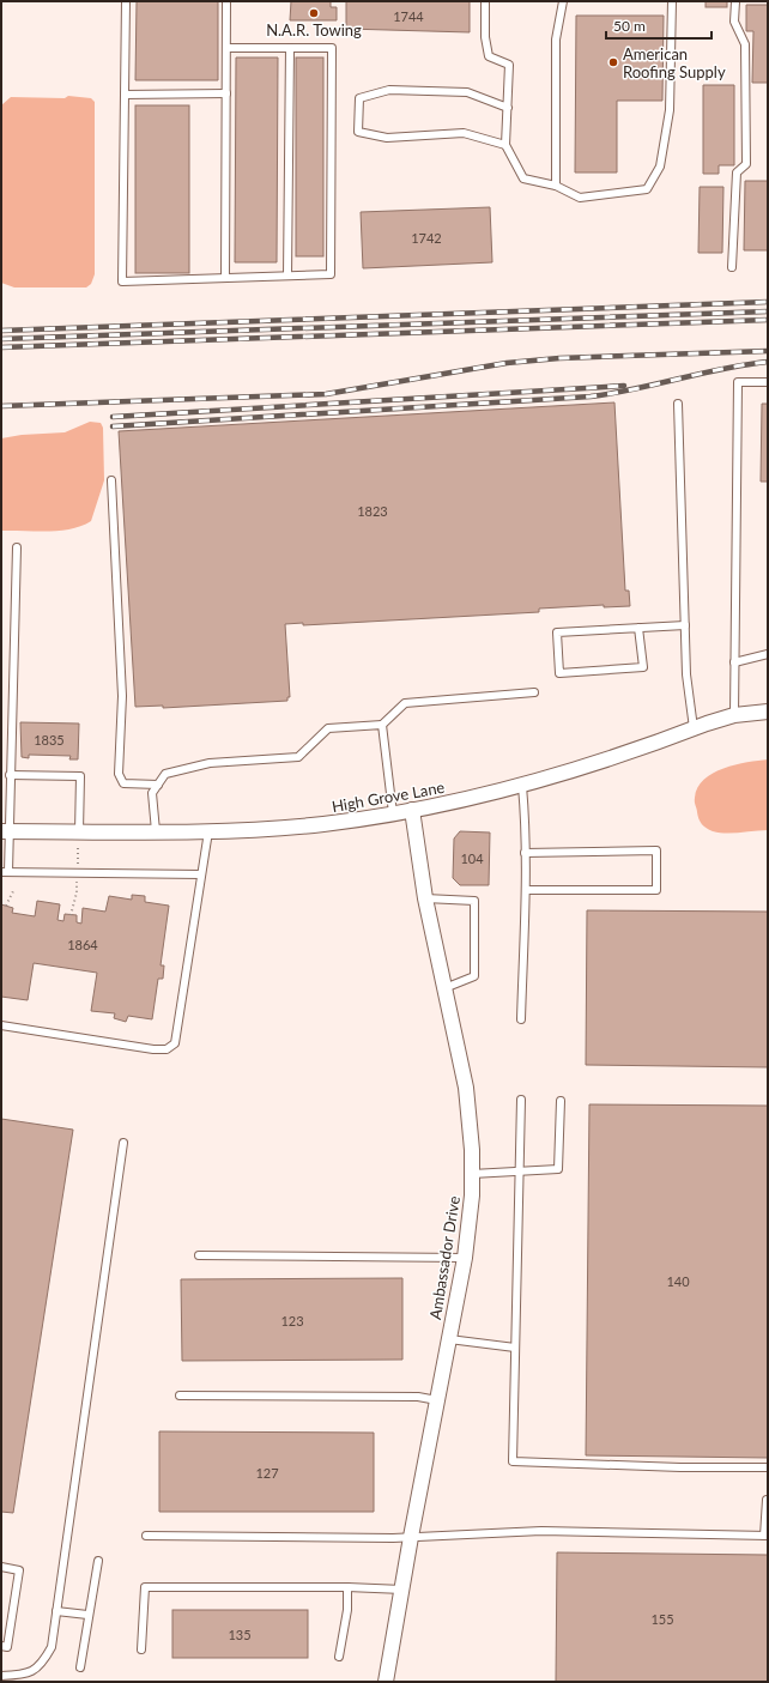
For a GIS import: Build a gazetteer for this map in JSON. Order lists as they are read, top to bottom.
{
  "streets": {
    "street": ["High Grove Lane", "Ambassador Drive"]
  },
  "crossings": [
    ["High Grove Lane", "Ambassador Drive"]
  ],
  "places": ["N.A.R. Towing", "American Roofing Supply"],
  "house_numbers": [
    "1744",
    "1742",
    "1823",
    "1835",
    "104",
    "1864",
    "140",
    "123",
    "127",
    "155",
    "135"
  ],
  "scale_bar": "50 m"
}
